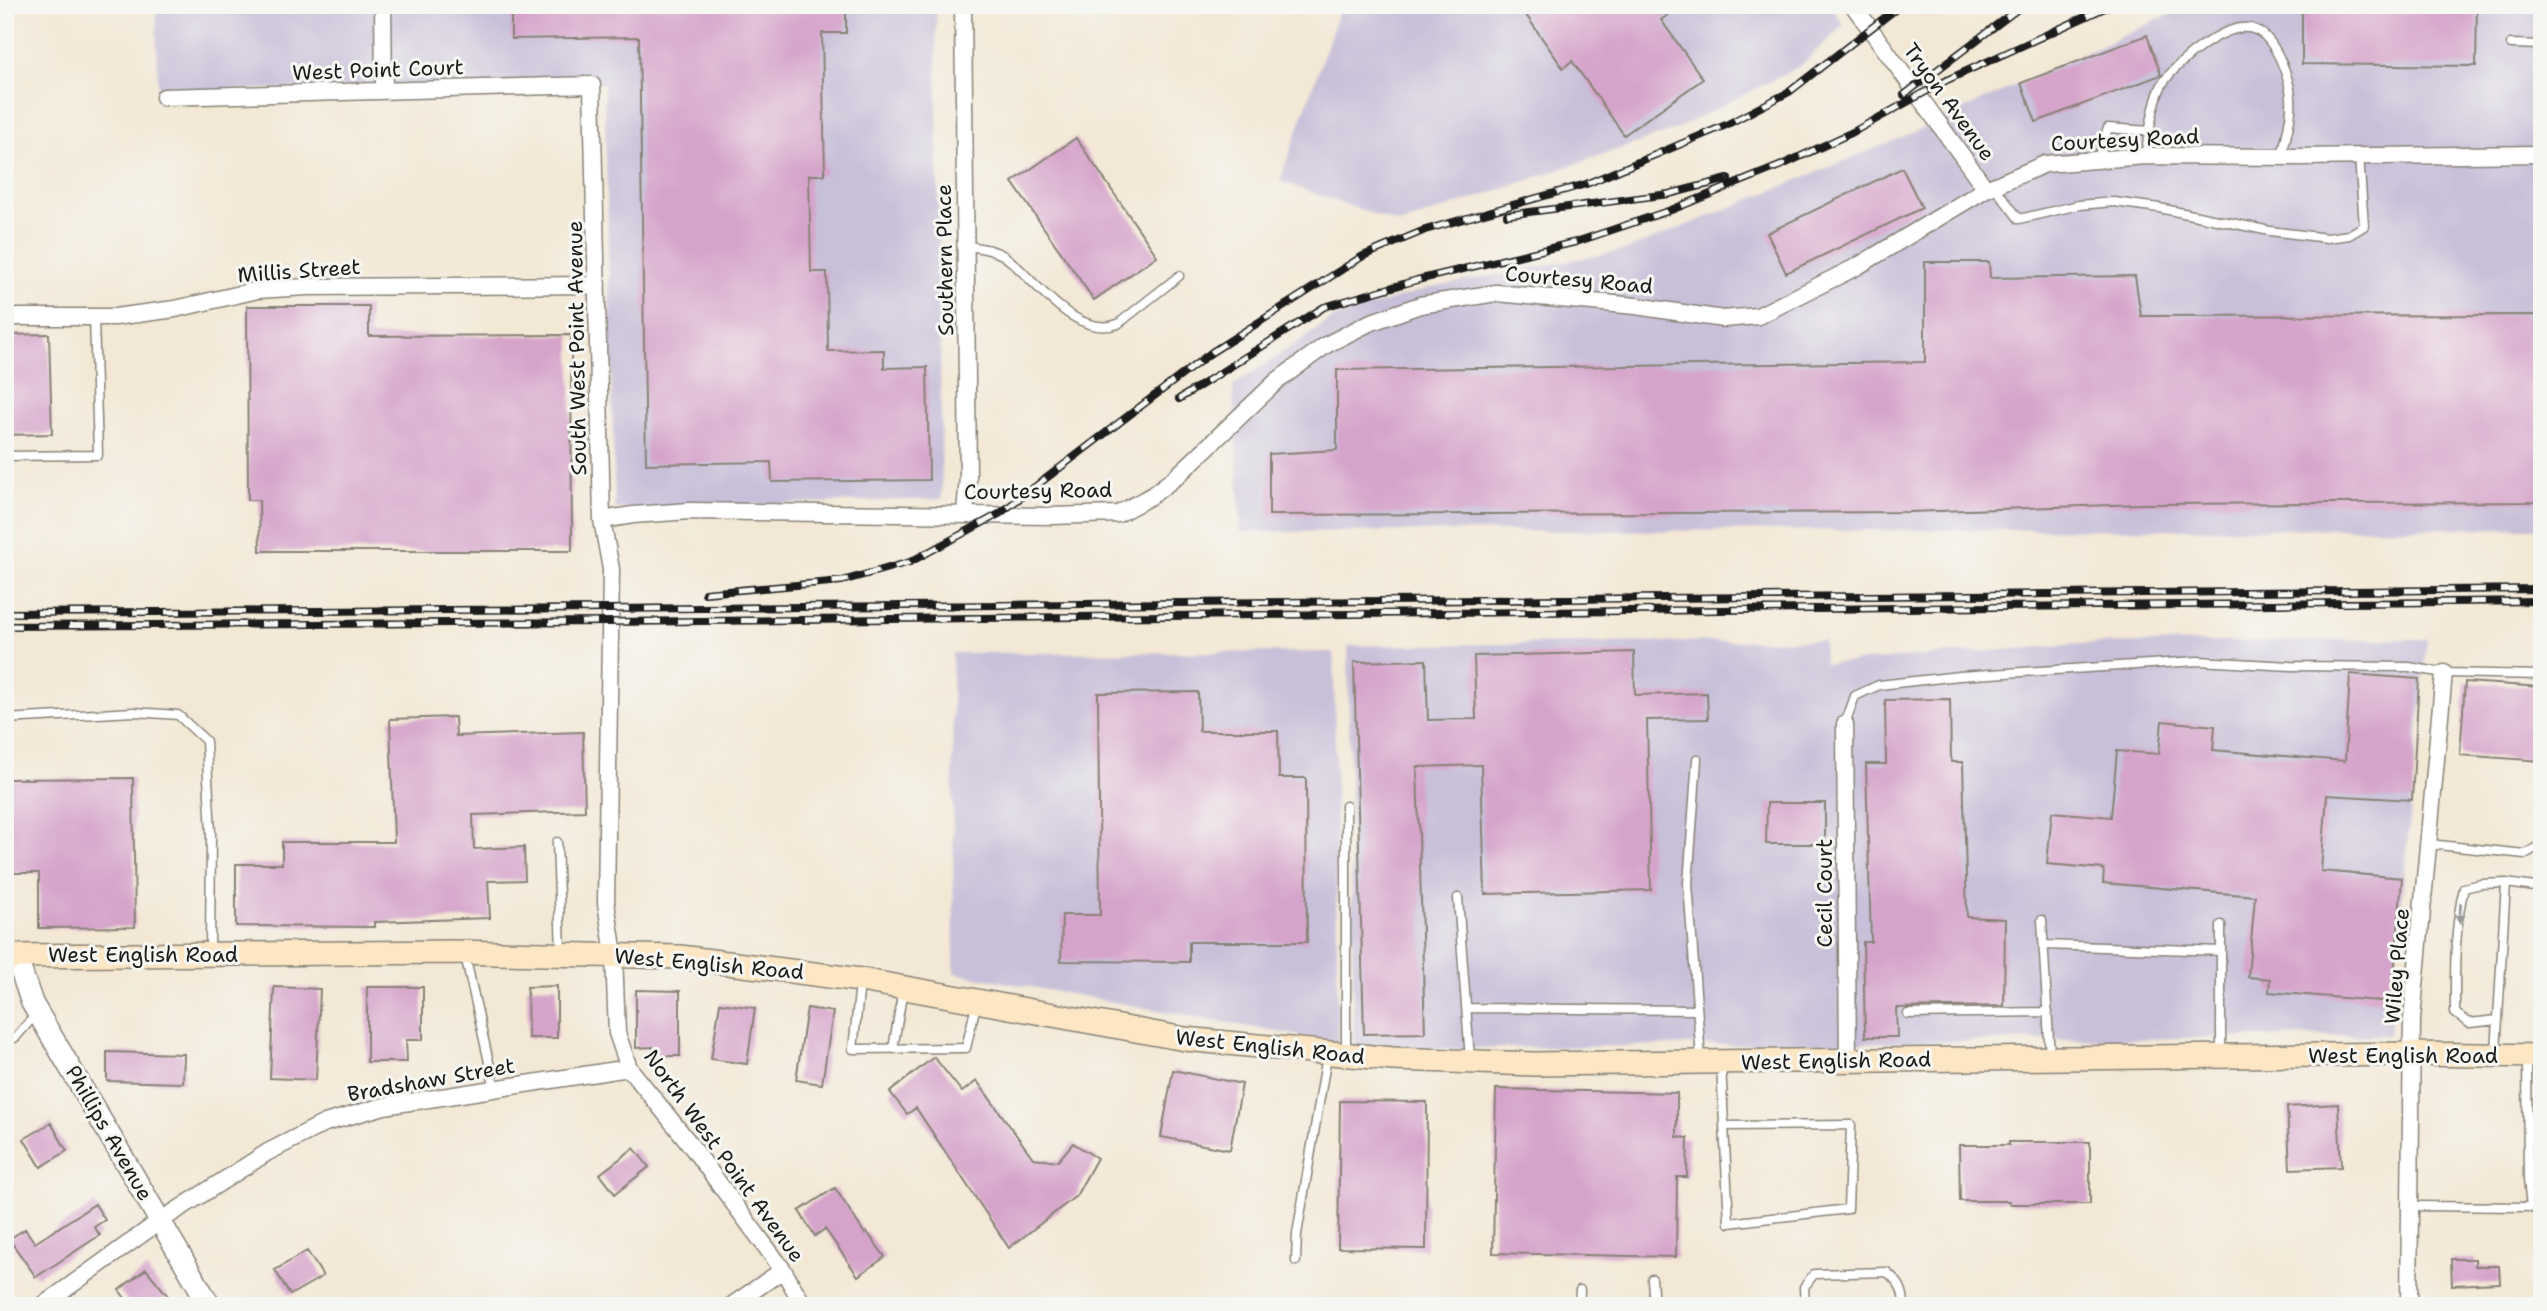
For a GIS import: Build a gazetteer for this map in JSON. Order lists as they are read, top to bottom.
{
  "streets": {
    "main road": ["West English Road"],
    "street": [
      "West Point Court",
      "Tryon Avenue",
      "Courtesy Road",
      "Southern Place",
      "Millis Street",
      "South West Point Avenue",
      "Cecil Court",
      "Wiley Place",
      "Bradshaw Street",
      "Phillips Avenue",
      "North West Point Avenue"
    ]
  },
  "crossings": [
    ["West Point Court", "South West Point Avenue"],
    ["Tryon Avenue", "Courtesy Road"],
    ["Courtesy Road", "Southern Place"],
    ["Courtesy Road", "South West Point Avenue"],
    ["Millis Street", "South West Point Avenue"],
    ["South West Point Avenue", "North West Point Avenue"],
    ["Cecil Court", "West English Road"],
    ["West English Road", "Wiley Place"],
    ["West English Road", "Phillips Avenue"],
    ["West English Road", "North West Point Avenue"],
    ["Bradshaw Street", "Phillips Avenue"],
    ["Bradshaw Street", "North West Point Avenue"]
  ]
}
